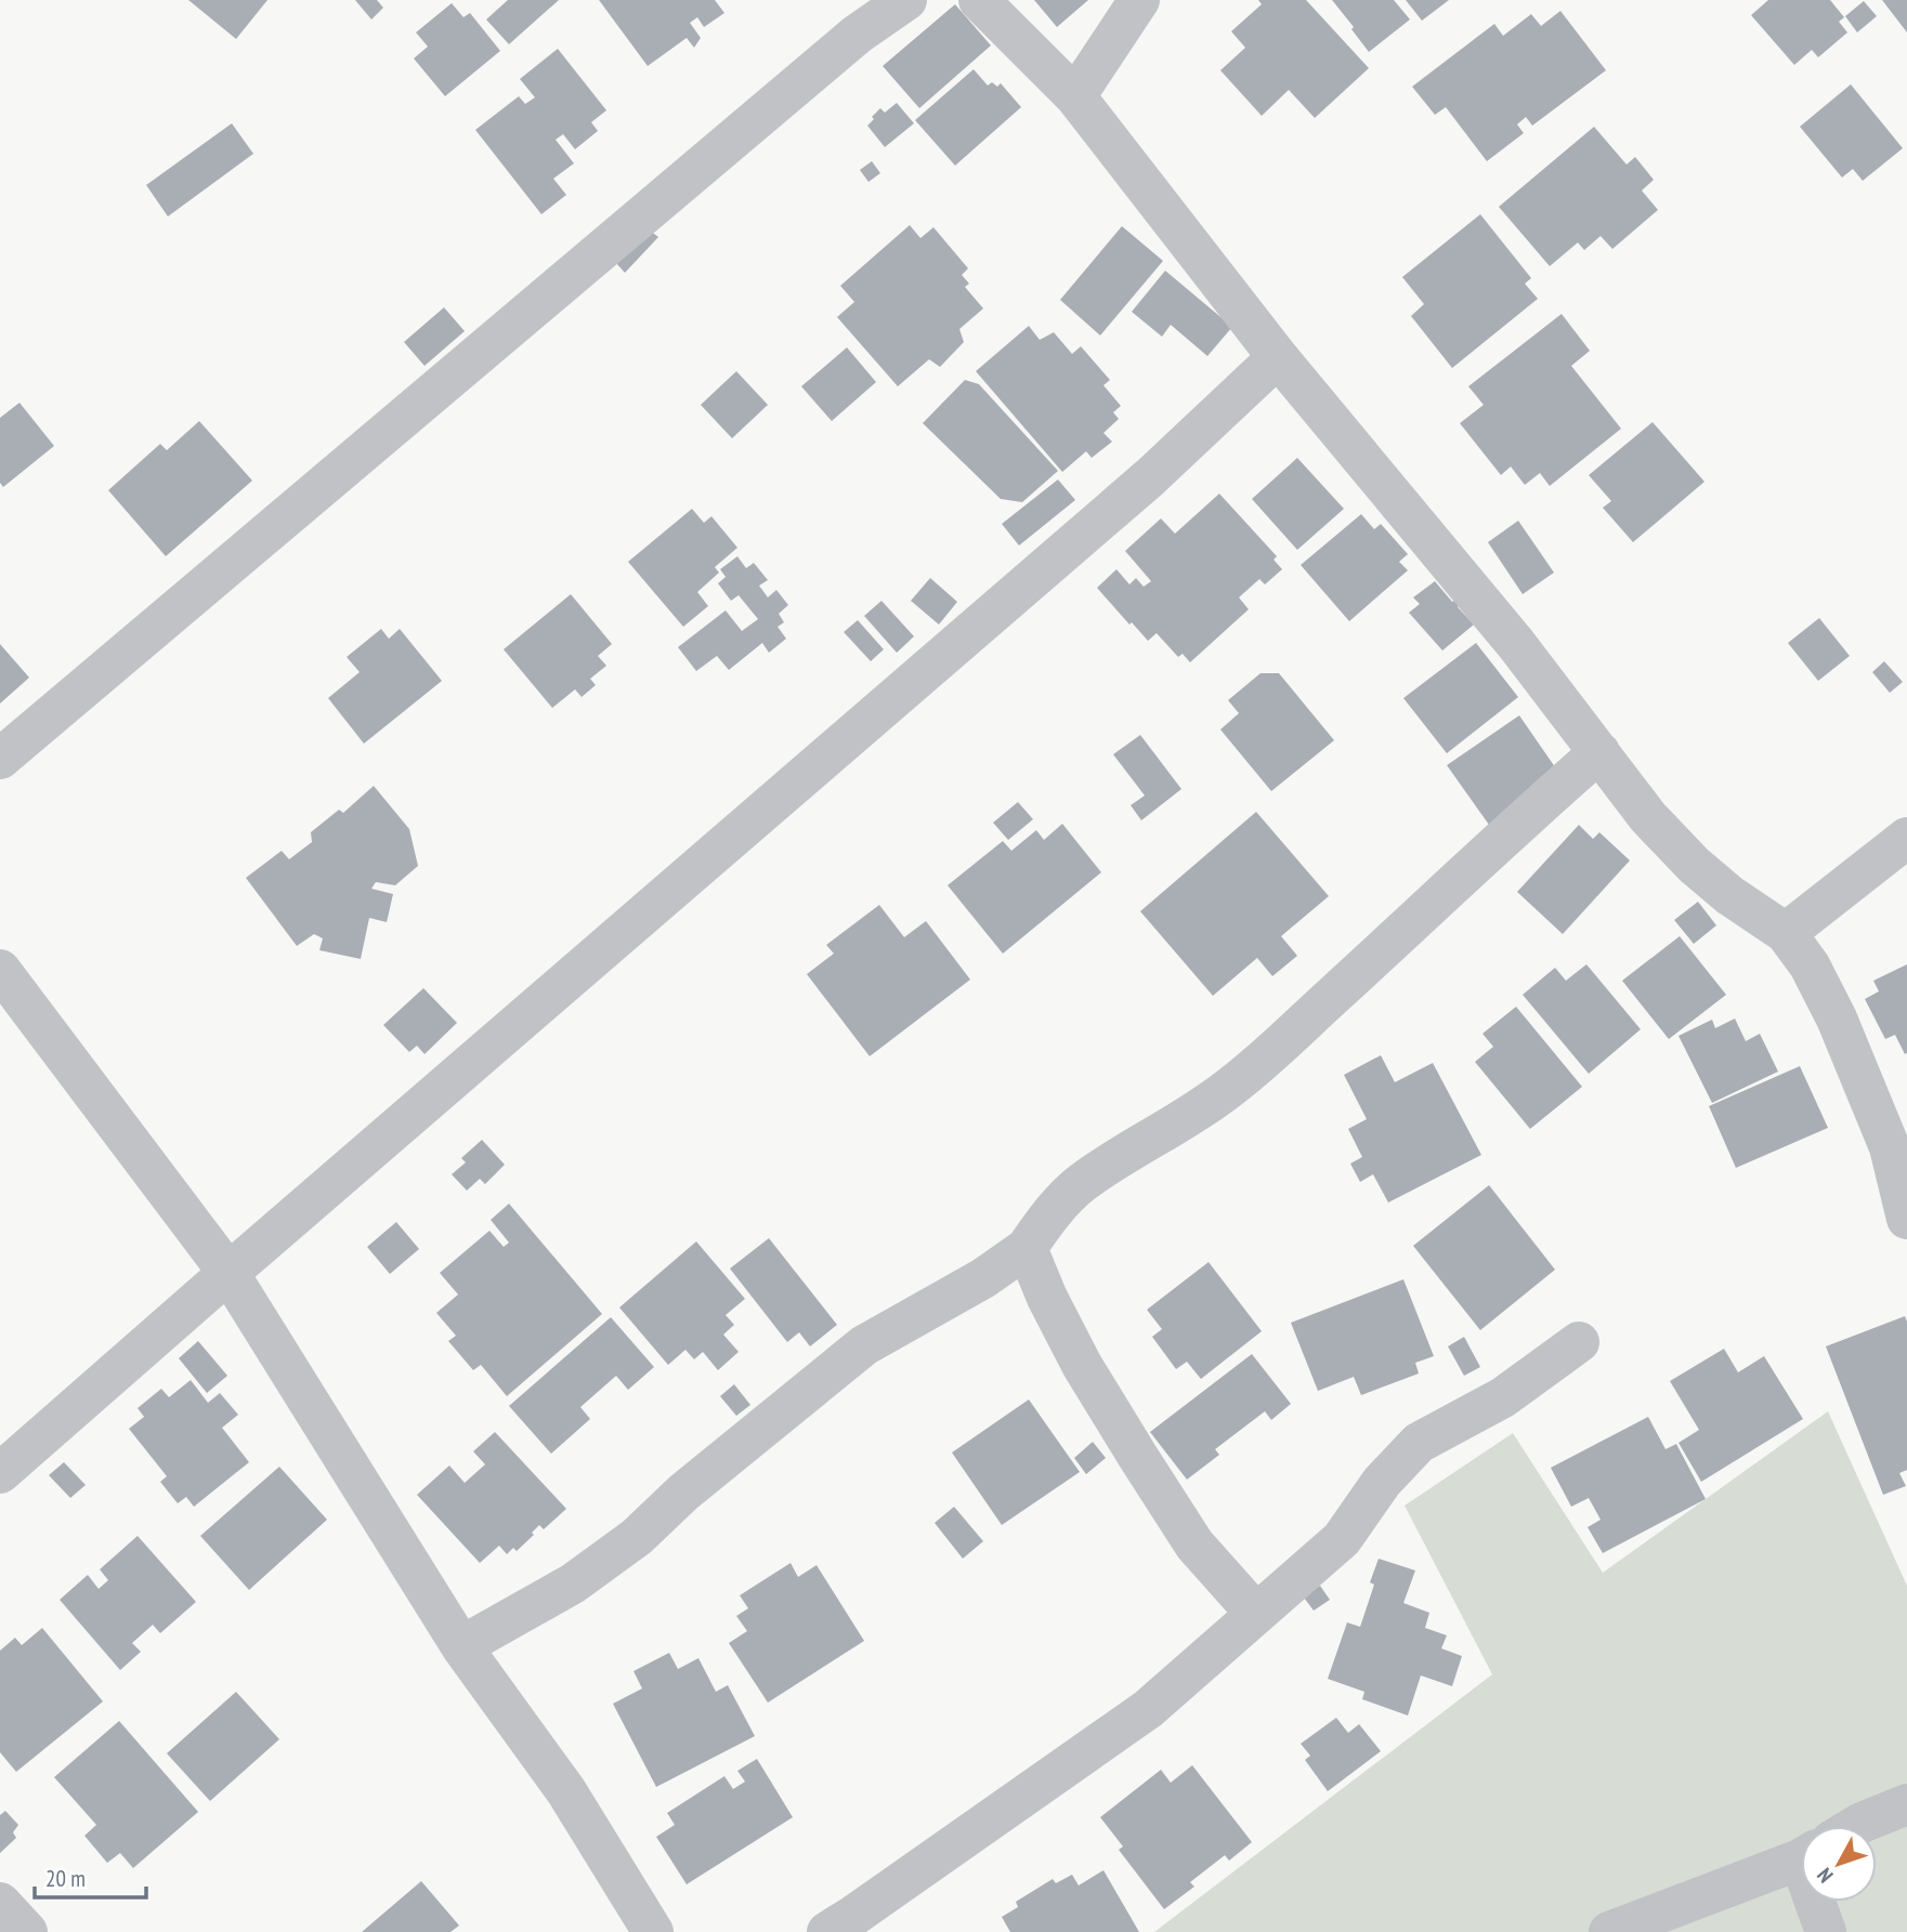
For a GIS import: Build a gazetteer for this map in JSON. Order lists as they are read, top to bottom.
{
  "scale_bar": "20 m",
  "north": "bottom left"
}
